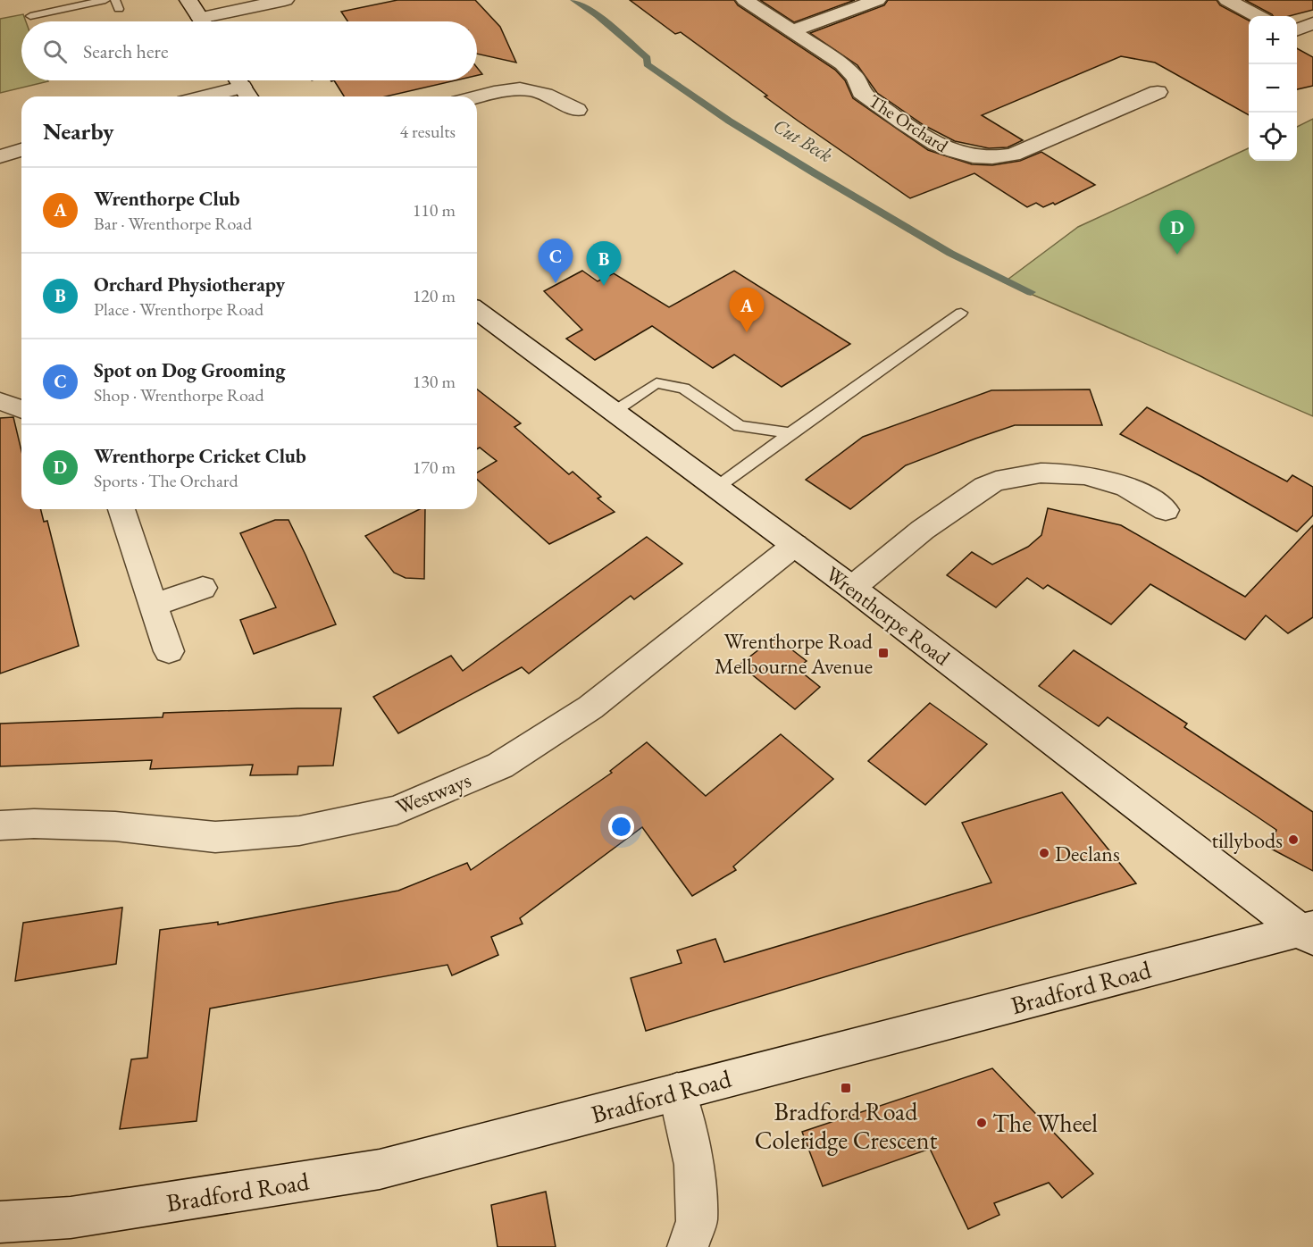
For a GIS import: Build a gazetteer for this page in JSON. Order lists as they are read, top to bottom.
{
  "streets": {
    "street": [
      "The Orchard",
      "Wrenthorpe Road",
      "Westways",
      "Bradford Road"
    ]
  },
  "crossings": [
    ["Wrenthorpe Road", "Westways"],
    ["Wrenthorpe Road", "Bradford Road"]
  ],
  "water": ["Cut Beck"],
  "places": {
    "transit": ["Wrenthorpe Road Melbourne Avenue", "Bradford Road Coleridge Crescent"],
    "other": ["tillybods", "Declans", "The Wheel"]
  },
  "page": {
    "map_buttons": ["+", "−"],
    "search": "Search here",
    "heading": ["Nearby", "4 results"],
    "list": [
      {
        "mark": "A",
        "name": "Wrenthorpe Club",
        "note": "Bar · Wrenthorpe Road",
        "value": "110 m"
      },
      {
        "mark": "B",
        "name": "Orchard Physiotherapy",
        "note": "Place · Wrenthorpe Road",
        "value": "120 m"
      },
      {
        "mark": "C",
        "name": "Spot on Dog Grooming",
        "note": "Shop · Wrenthorpe Road",
        "value": "130 m"
      },
      {
        "mark": "D",
        "name": "Wrenthorpe Cricket Club",
        "note": "Sports · The Orchard",
        "value": "170 m"
      }
    ],
    "pins": [
      "D",
      "C",
      "B",
      "A"
    ]
  }
}
